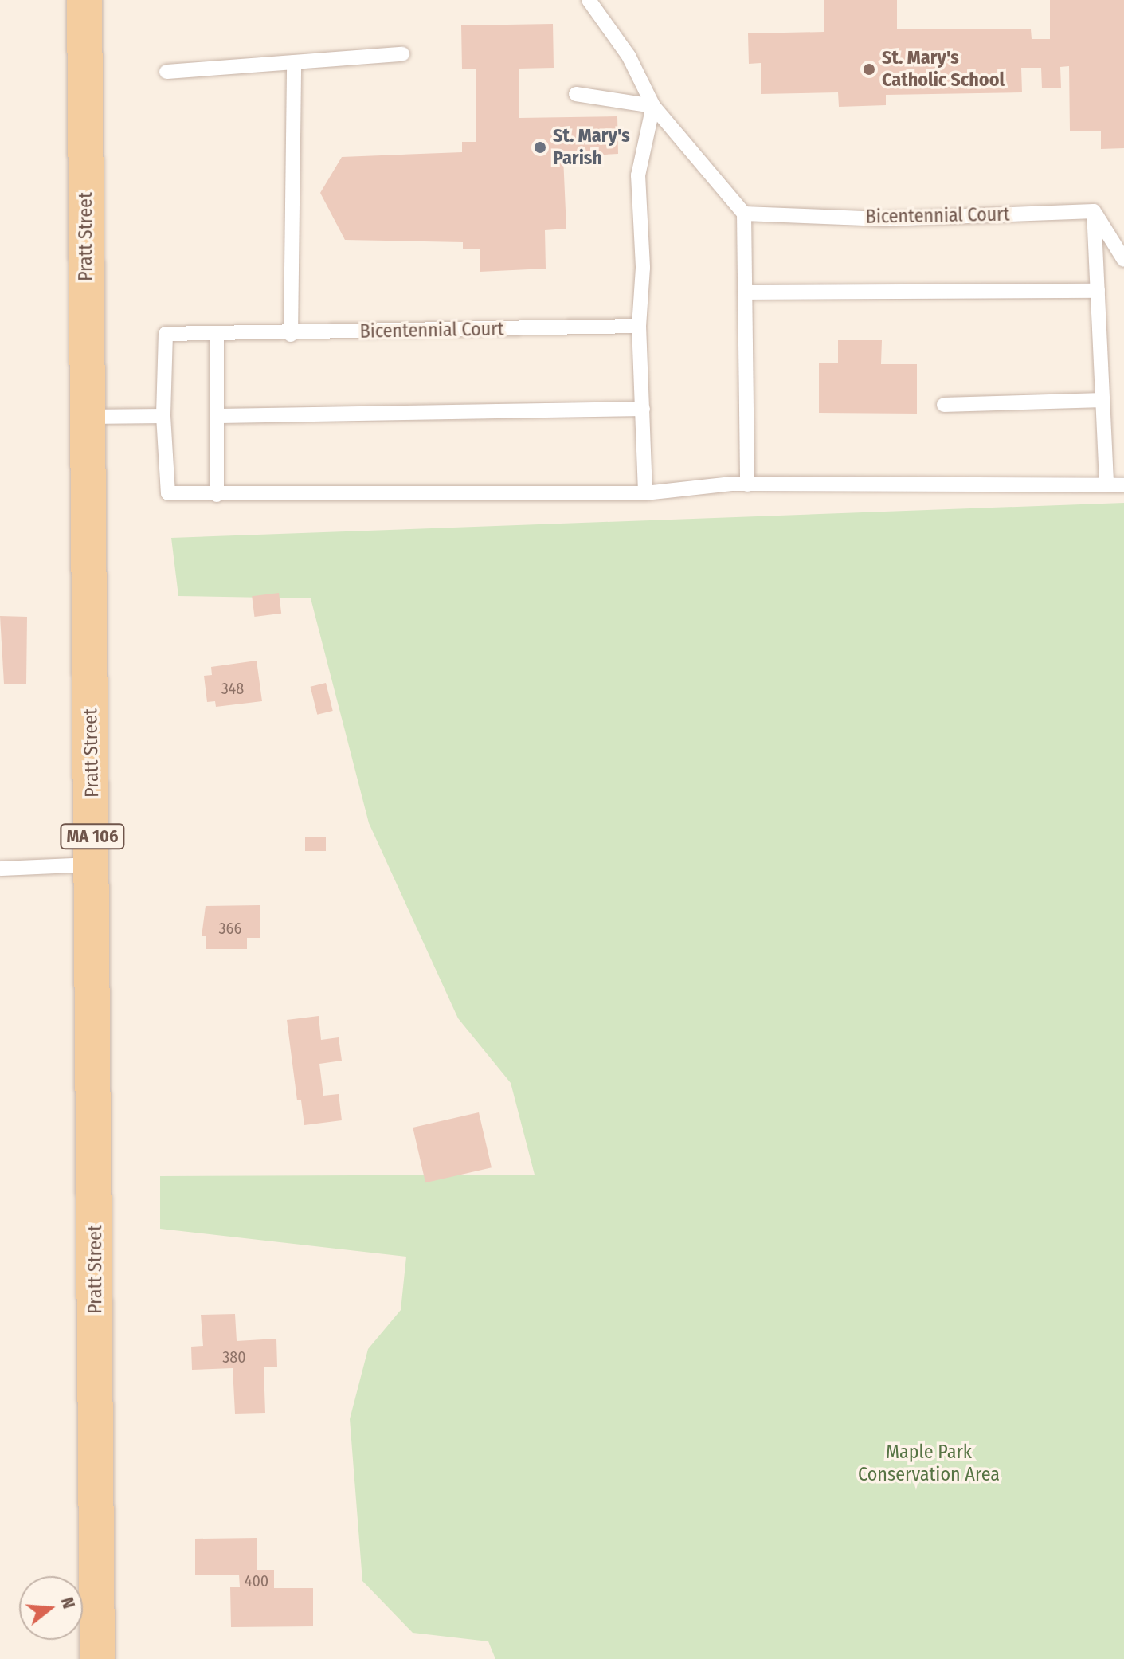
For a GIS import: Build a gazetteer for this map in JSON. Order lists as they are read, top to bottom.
{
  "streets": {
    "main road": ["Pratt Street", "MA 106"],
    "lane": ["Bicentennial Court"]
  },
  "parks": ["Maple Park Conservation Area"],
  "places": ["St. Mary's Catholic School", "St. Mary's Parish"],
  "house_numbers": [
    "348",
    "366",
    "380",
    "400"
  ],
  "north": "right"
}
